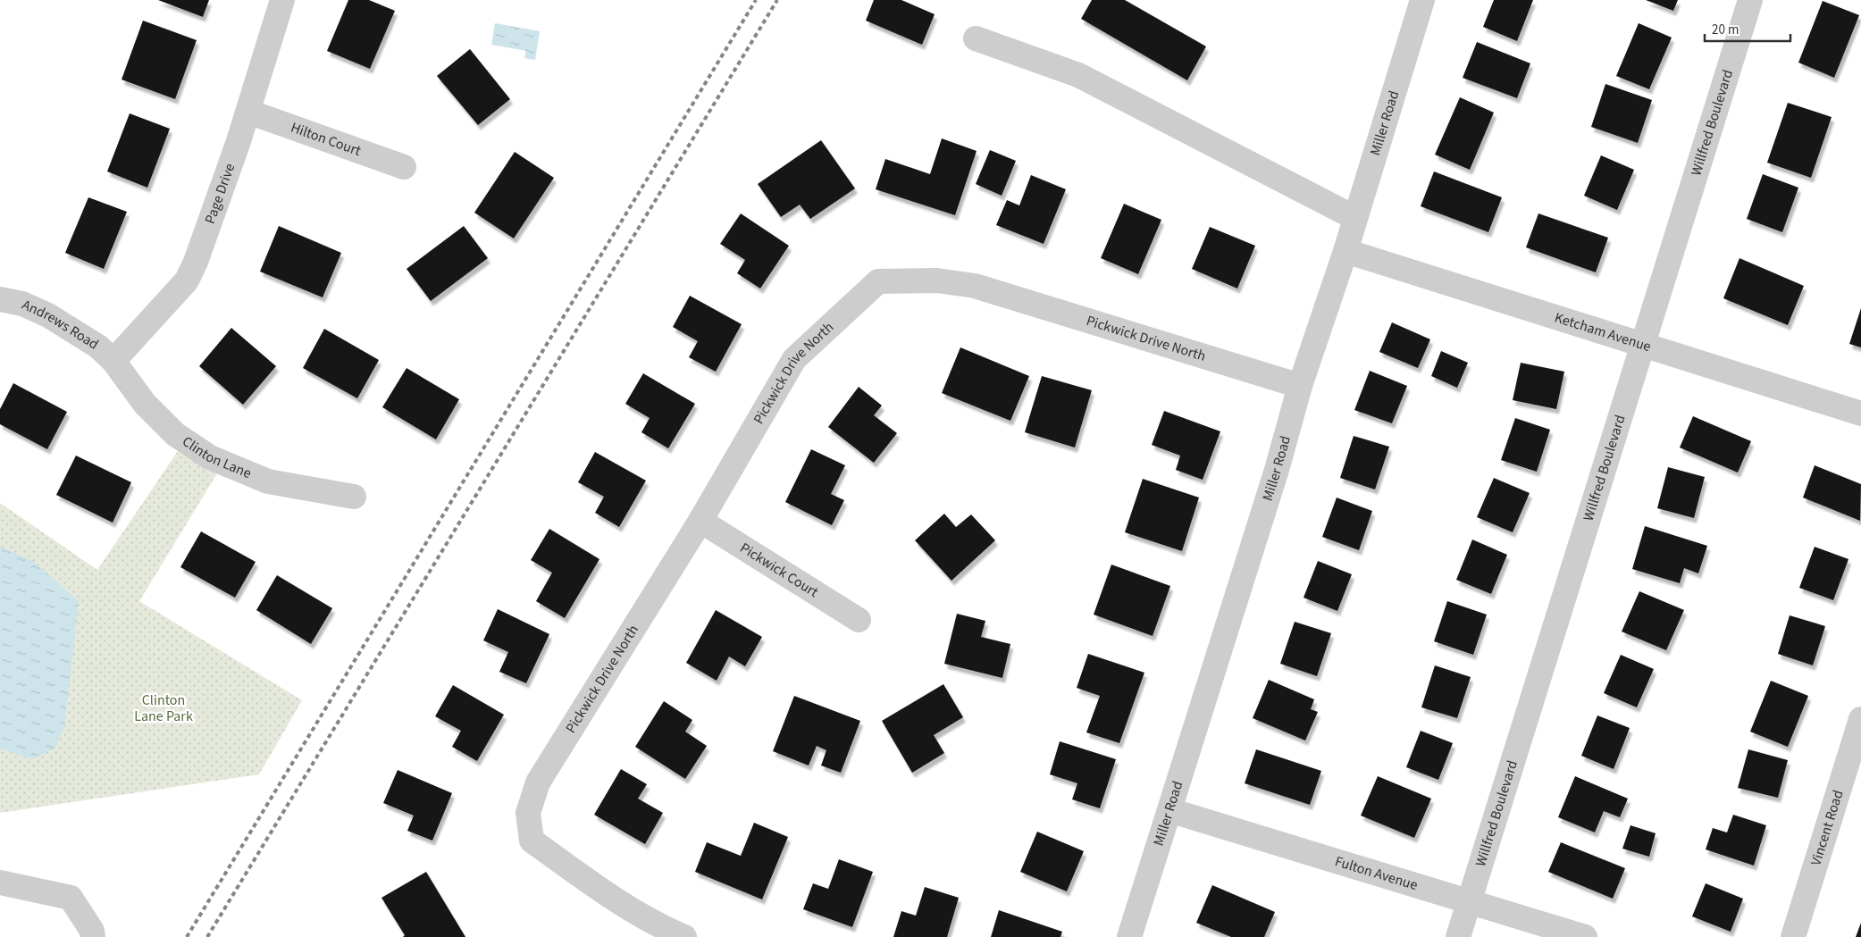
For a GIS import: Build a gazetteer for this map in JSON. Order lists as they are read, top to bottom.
{
  "streets": {
    "street": [
      "Miller Road",
      "Willfred Boulevard",
      "Hilton Court",
      "Page Drive",
      "Andrews Road",
      "Ketcham Avenue",
      "Pickwick Drive North",
      "Clinton Lane",
      "Pickwick Court",
      "Vincent Road",
      "Fulton Avenue"
    ]
  },
  "crossings": [
    ["Miller Road", "Ketcham Avenue"],
    ["Miller Road", "Pickwick Drive North"],
    ["Miller Road", "Fulton Avenue"],
    ["Willfred Boulevard", "Ketcham Avenue"],
    ["Willfred Boulevard", "Fulton Avenue"],
    ["Hilton Court", "Page Drive"],
    ["Page Drive", "Andrews Road"],
    ["Page Drive", "Clinton Lane"],
    ["Andrews Road", "Clinton Lane"],
    ["Pickwick Drive North", "Pickwick Court"]
  ],
  "parks": ["Clinton Lane Park"],
  "scale_bar": "20 m"
}
